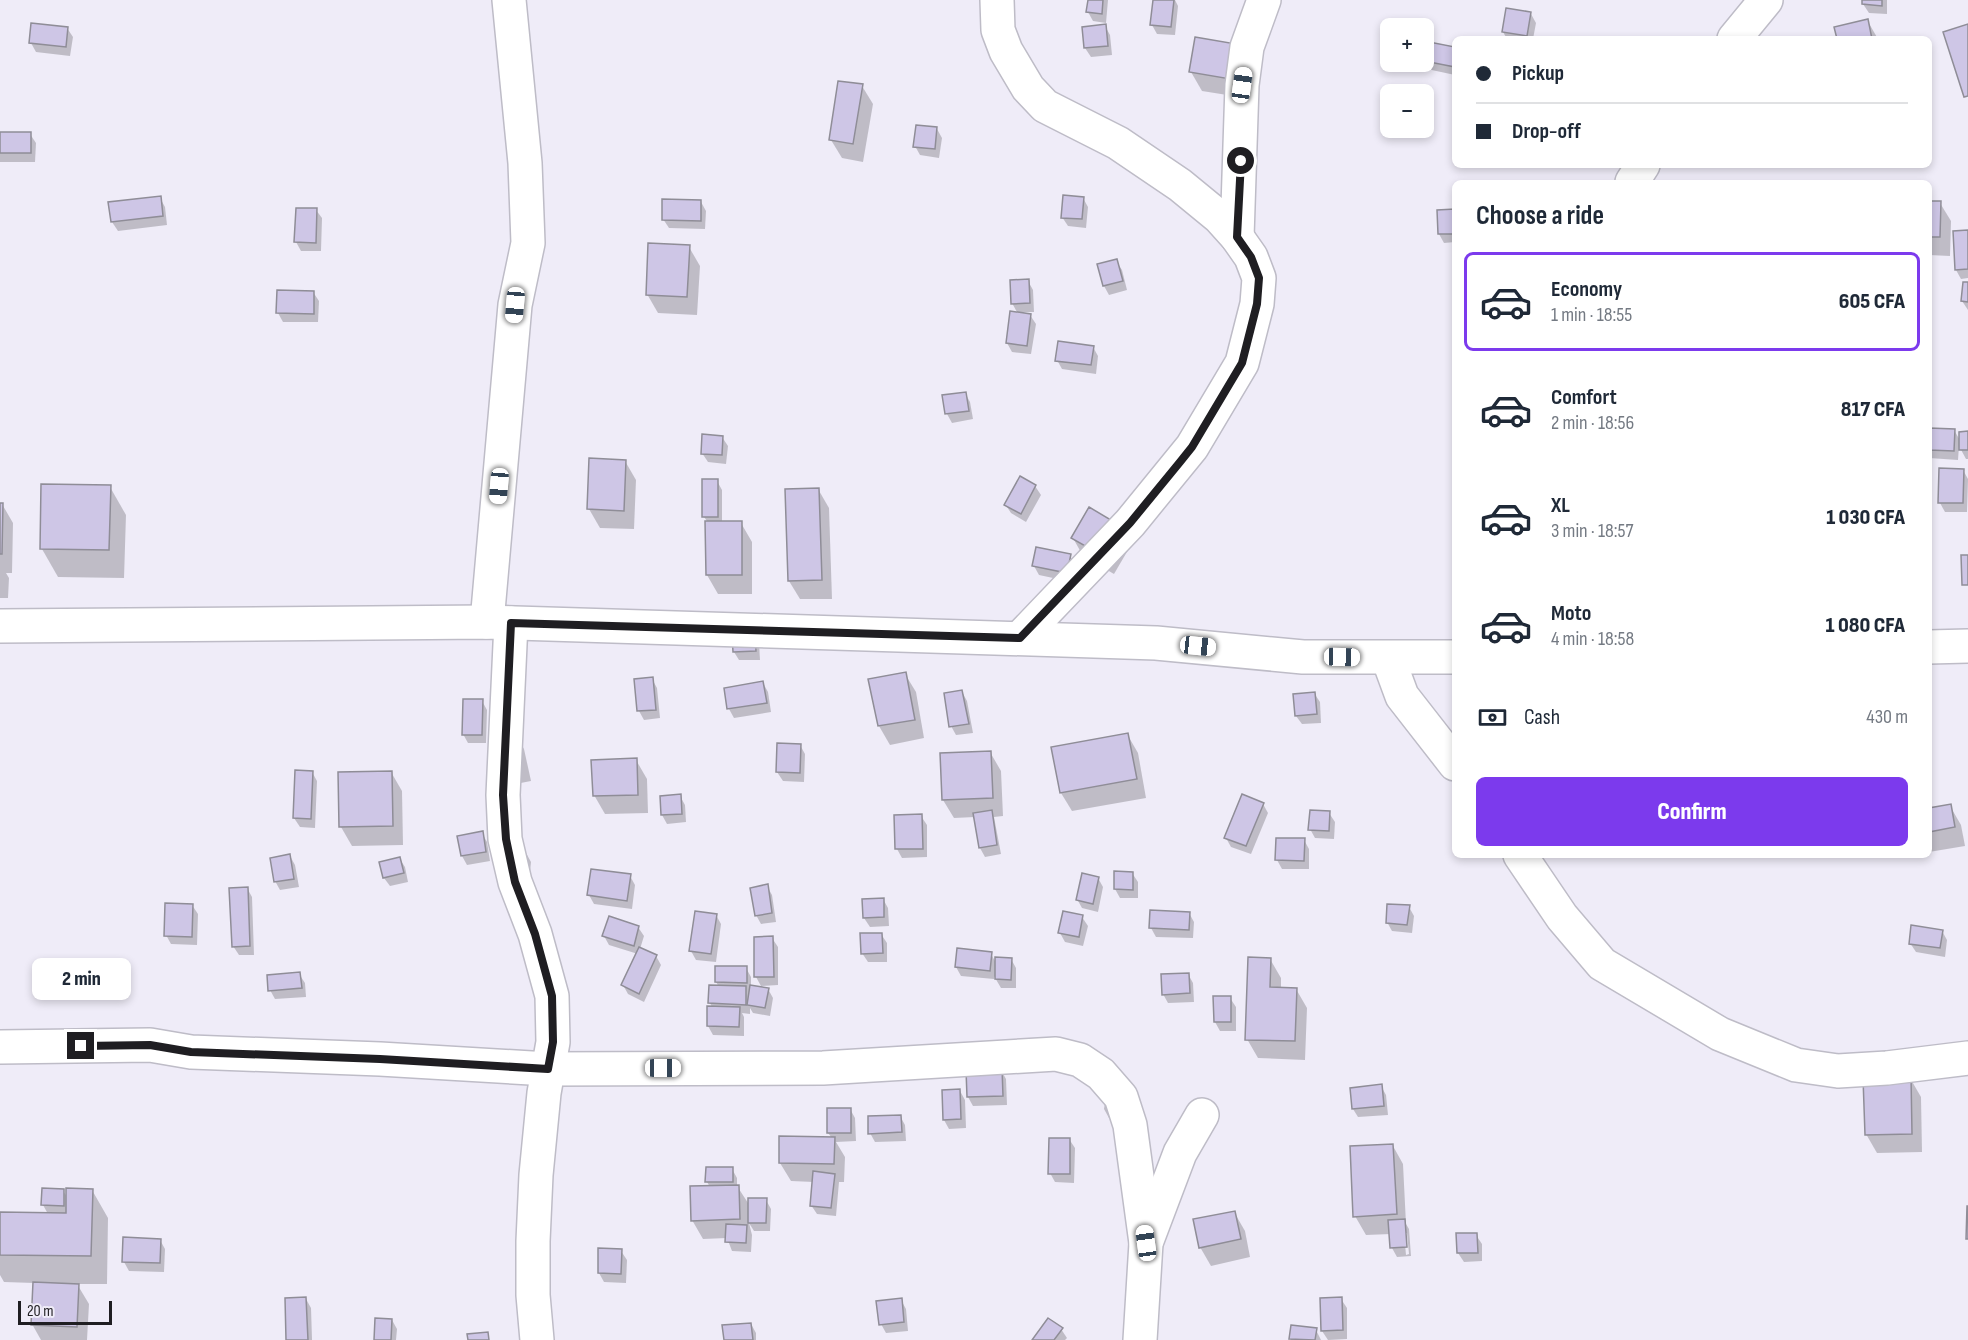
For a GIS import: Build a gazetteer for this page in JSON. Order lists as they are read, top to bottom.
{
  "scale_bar": "20 m",
  "page": {
    "map_buttons": ["+", "−"],
    "banner": ["Pickup", "Drop-off"],
    "heading": "Choose a ride",
    "list": [
      {
        "name": "Economy",
        "note": "1 min · 18:55",
        "value": "605 CFA"
      },
      {
        "name": "Comfort",
        "note": "2 min · 18:56",
        "value": "817 CFA"
      },
      {
        "name": "XL",
        "note": "3 min · 18:57",
        "value": "1 030 CFA"
      },
      {
        "name": "Moto",
        "note": "4 min · 18:58",
        "value": "1 080 CFA"
      }
    ],
    "pay": ["Cash", "430 m"],
    "buttons": "Confirm",
    "bubble": "2 min",
    "scale": "20 m"
  }
}
